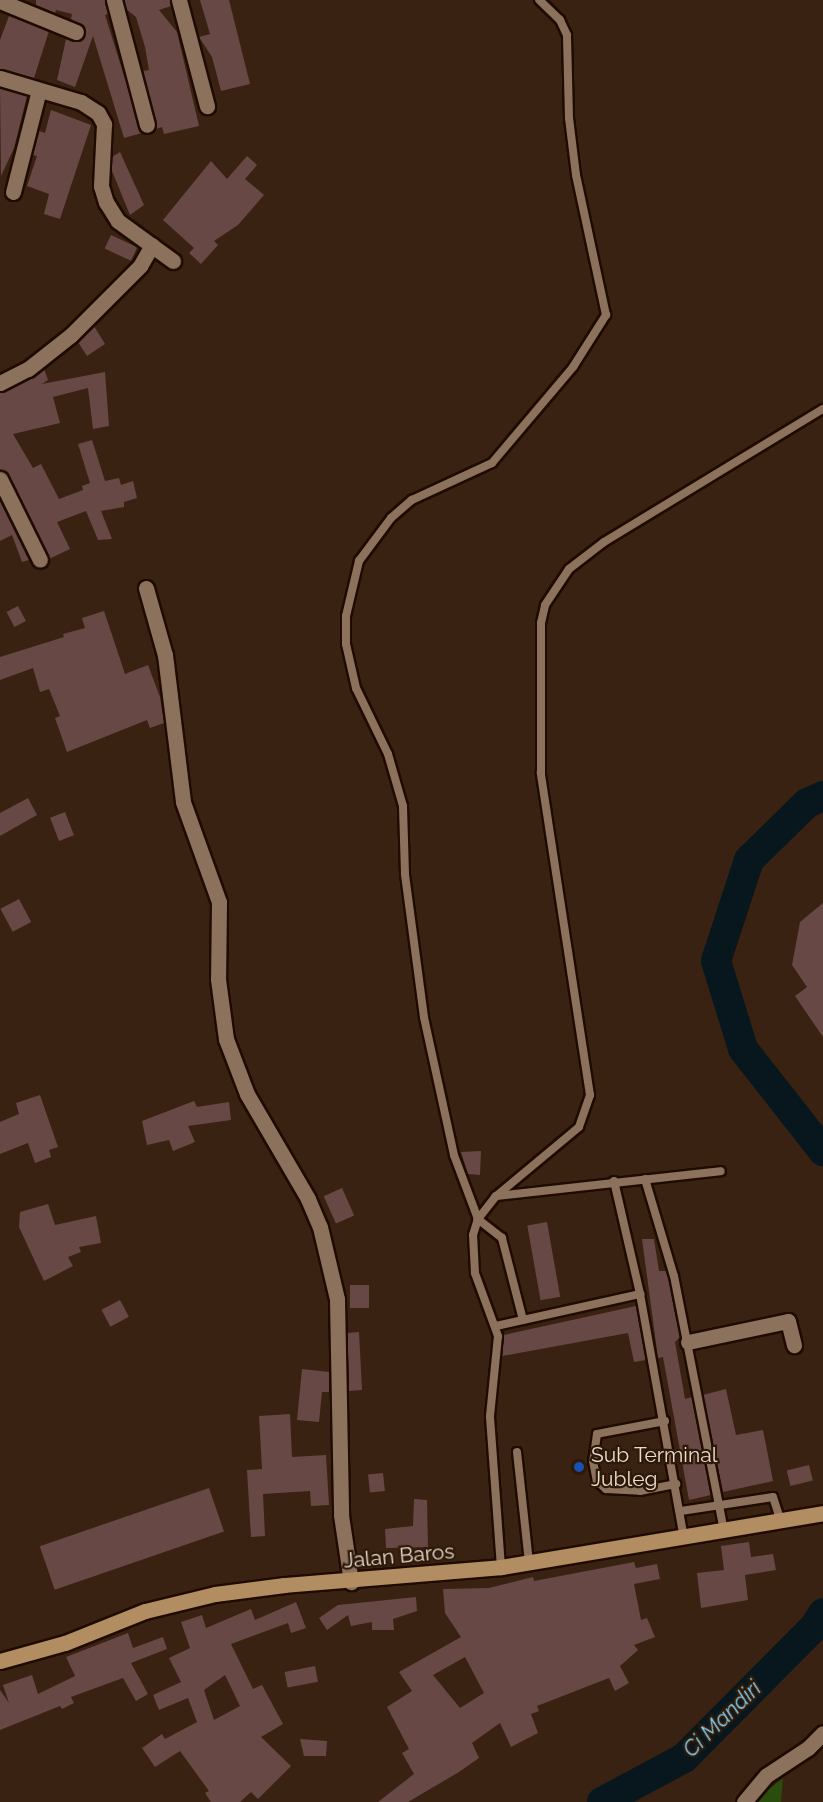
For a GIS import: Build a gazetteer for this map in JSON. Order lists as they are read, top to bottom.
{
  "streets": {
    "main road": ["Jalan Baros"]
  },
  "water": ["Ci Mandiri"],
  "places": ["Sub Terminal Jubleg"]
}
